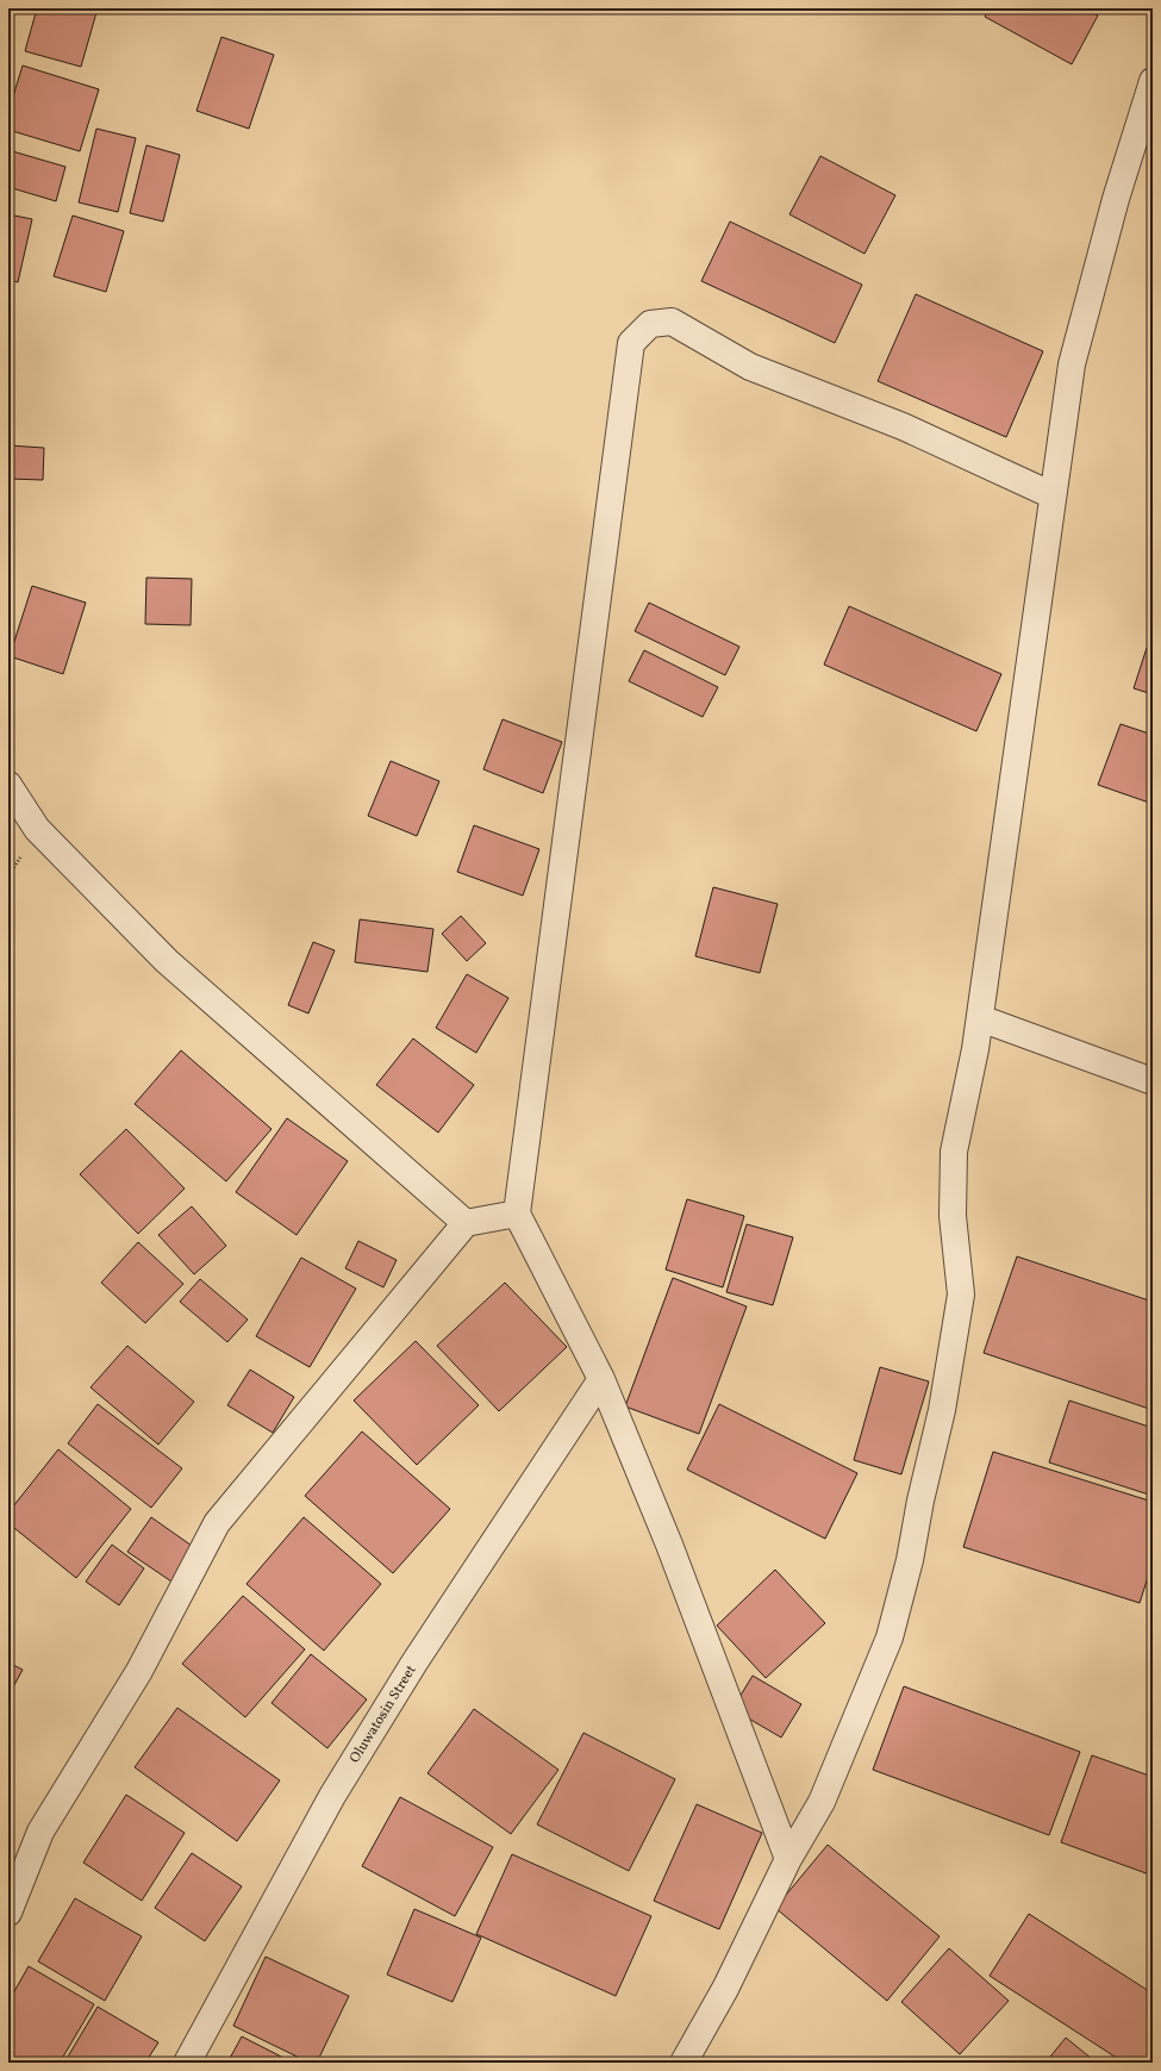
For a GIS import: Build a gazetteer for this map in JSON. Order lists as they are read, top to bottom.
{
  "streets": {
    "street": ["Oluwatosin Street"]
  }
}
